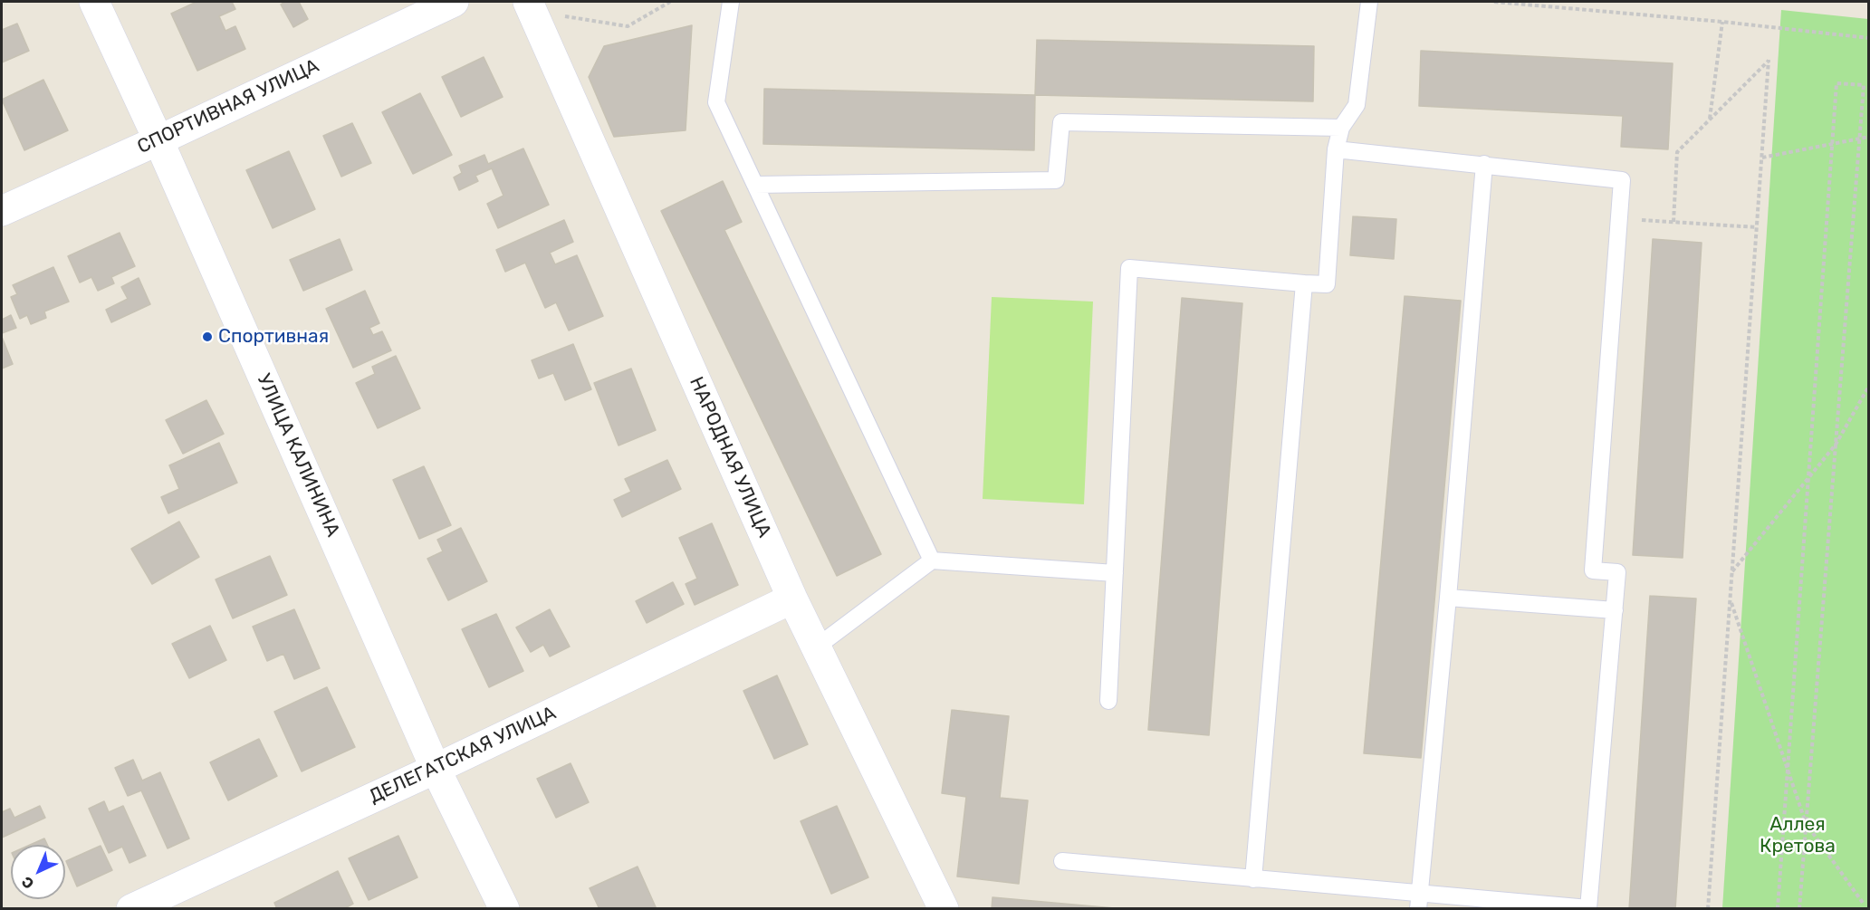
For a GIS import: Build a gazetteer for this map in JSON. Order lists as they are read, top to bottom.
{
  "streets": {
    "street": [
      "СПОРТИВНАЯ УЛИЦА",
      "УЛИЦА КАЛИНИНА",
      "НАРОДНАЯ УЛИЦА",
      "ДЕЛЕГАТСКАЯ УЛИЦА"
    ]
  },
  "crossings": [
    ["СПОРТИВНАЯ УЛИЦА", "УЛИЦА КАЛИНИНА"],
    ["УЛИЦА КАЛИНИНА", "ДЕЛЕГАТСКАЯ УЛИЦА"],
    ["НАРОДНАЯ УЛИЦА", "ДЕЛЕГАТСКАЯ УЛИЦА"]
  ],
  "parks": ["Аллея Кретова"],
  "places": ["Спортивная"],
  "north": "bottom left"
}
